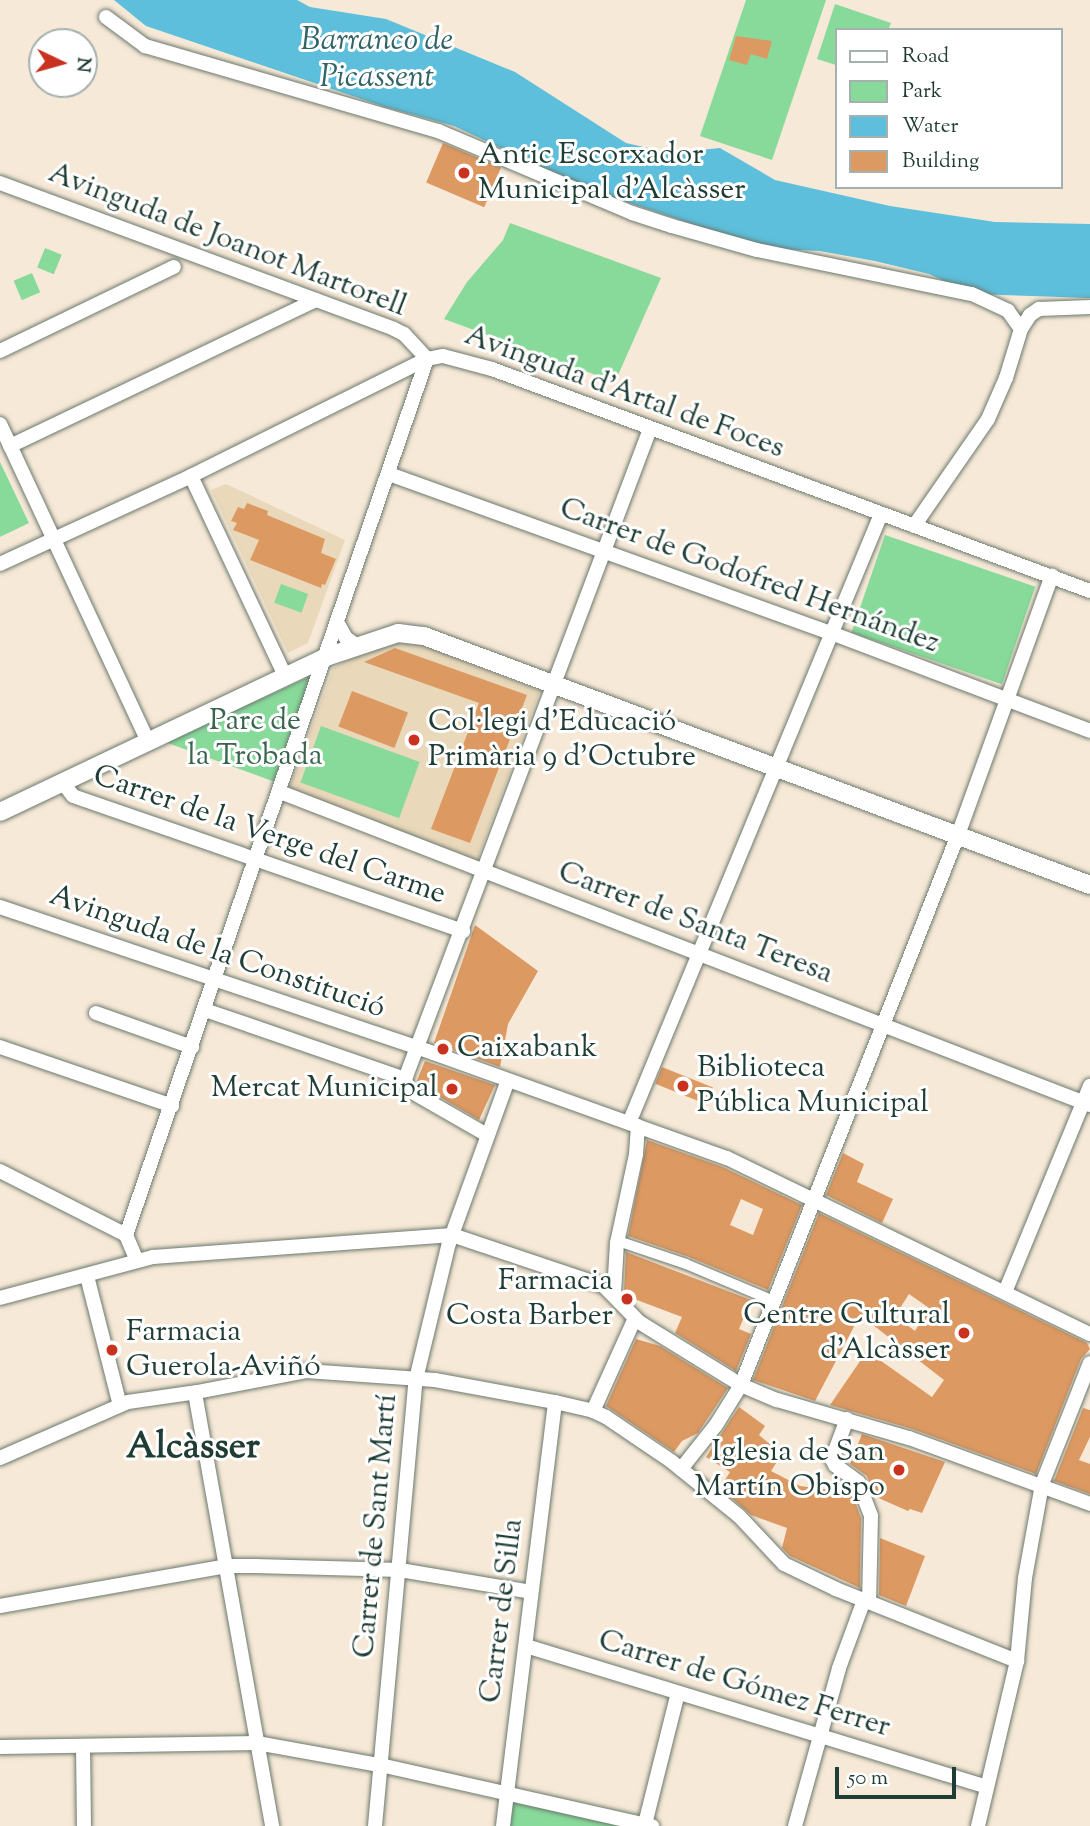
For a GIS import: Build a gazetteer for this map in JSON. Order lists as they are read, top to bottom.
{
  "streets": {
    "street": [
      "Avinguda de Joanot Martorell",
      "Avinguda d'Artal de Foces",
      "Carrer de Godofred Hernández",
      "Carrer de la Verge del Carme",
      "Carrer de Santa Teresa",
      "Avinguda de la Constitució",
      "Carrer de Sant Martí",
      "Carrer de Silla",
      "Carrer de Gómez Ferrer"
    ]
  },
  "crossings": [
    ["Avinguda de Joanot Martorell", "Avinguda d'Artal de Foces"],
    ["Avinguda de la Constitució", "Carrer de Sant Martí"],
    ["Carrer de Silla", "Carrer de Gómez Ferrer"]
  ],
  "districts": ["Alcàsser"],
  "water": ["Barranco de Picassent"],
  "parks": ["Parc de la Trobada"],
  "places": [
    "Antic Escorxador Municipal d'Alcàsser",
    "Col·legi d'Educació Primària 9 d'Octubre",
    "Caixabank",
    "Biblioteca Pública Municipal",
    "Mercat Municipal",
    "Farmacia Costa Barber",
    "Centre Cultural d'Alcàsser",
    "Farmacia Guerola-Aviñó",
    "Iglesia de San Martín Obispo"
  ],
  "legend": [
    "Road",
    "Park",
    "Water",
    "Building"
  ],
  "scale_bar": "50 m",
  "north": "right"
}
